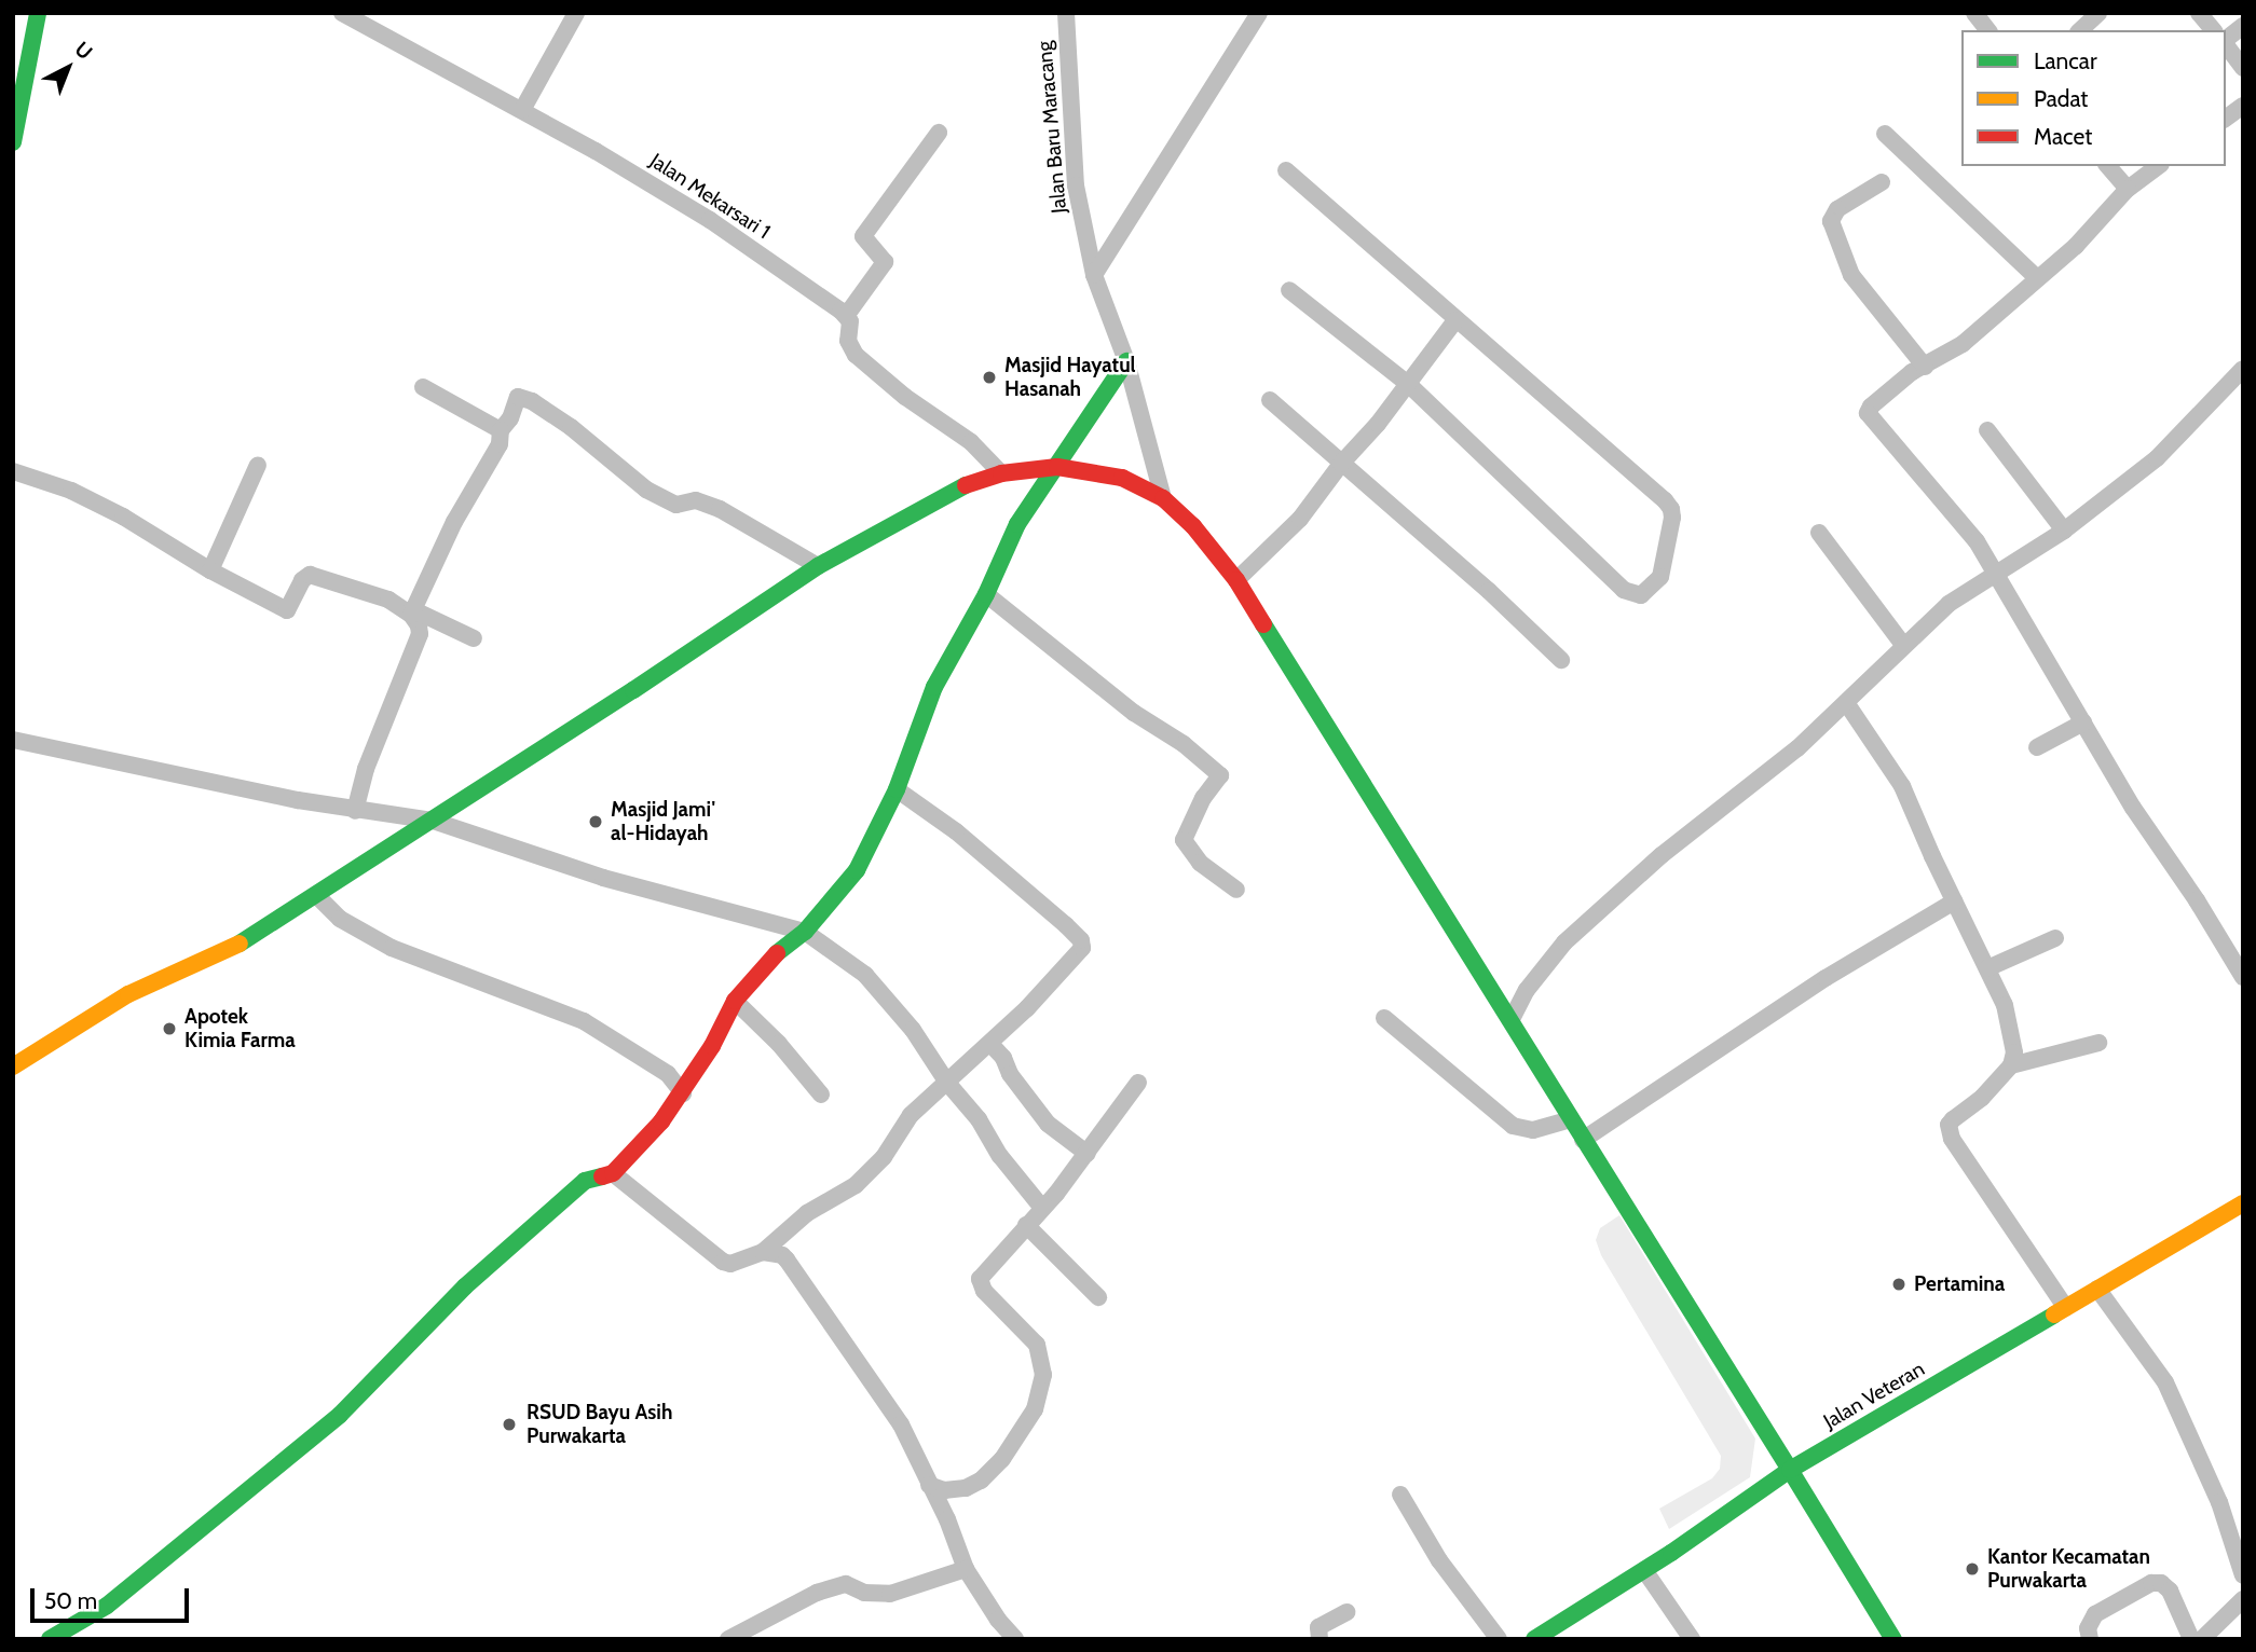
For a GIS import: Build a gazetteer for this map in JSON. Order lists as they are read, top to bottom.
{
  "streets": {
    "main road": ["Jalan Veteran"],
    "street": ["Jalan Baru Maracang", "Jalan Mekarsari 1"]
  },
  "places": [
    "Masjid Hayatul Hasanah",
    "Masjid Jami' al-Hidayah",
    "Apotek Kimia Farma",
    "Pertamina",
    "RSUD Bayu Asih Purwakarta",
    "Kantor Kecamatan Purwakarta"
  ],
  "legend": ["Lancar", "Padat", "Macet"],
  "scale_bar": "50 m",
  "north": "top right"
}
